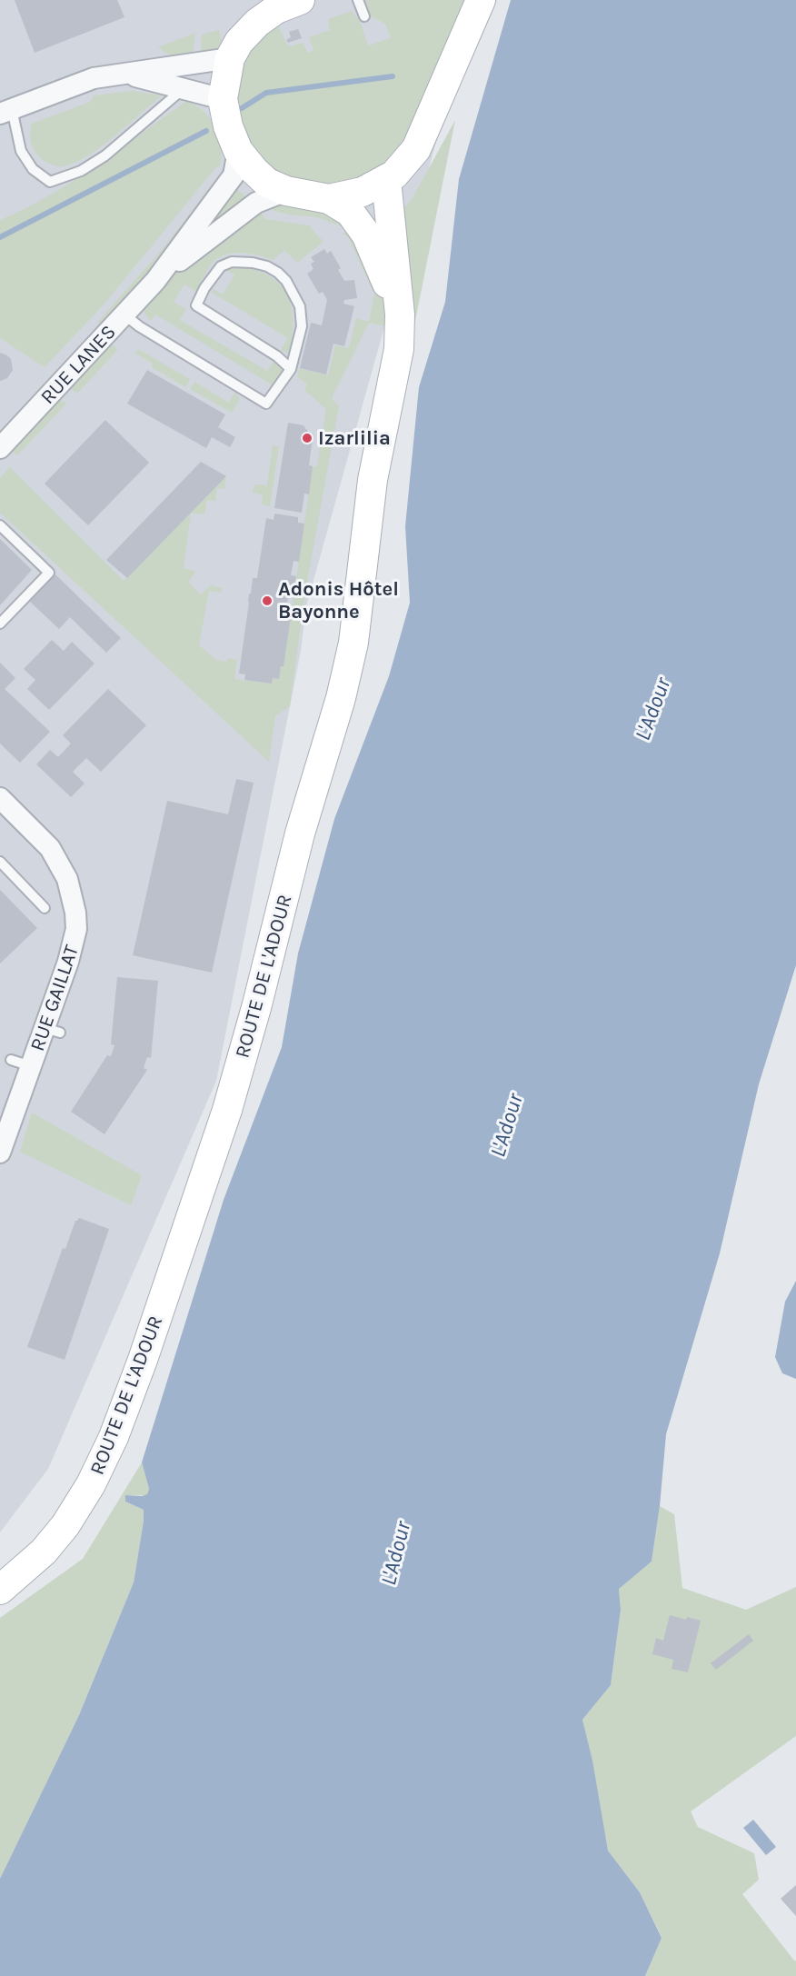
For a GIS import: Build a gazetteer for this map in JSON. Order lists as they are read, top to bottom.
{
  "streets": {
    "main road": ["ROUTE DE L'ADOUR"],
    "street": ["RUE LANES", "RUE GAILLAT"]
  },
  "water": ["L'Adour"],
  "places": ["Izarlilia", "Adonis Hôtel Bayonne"]
}
